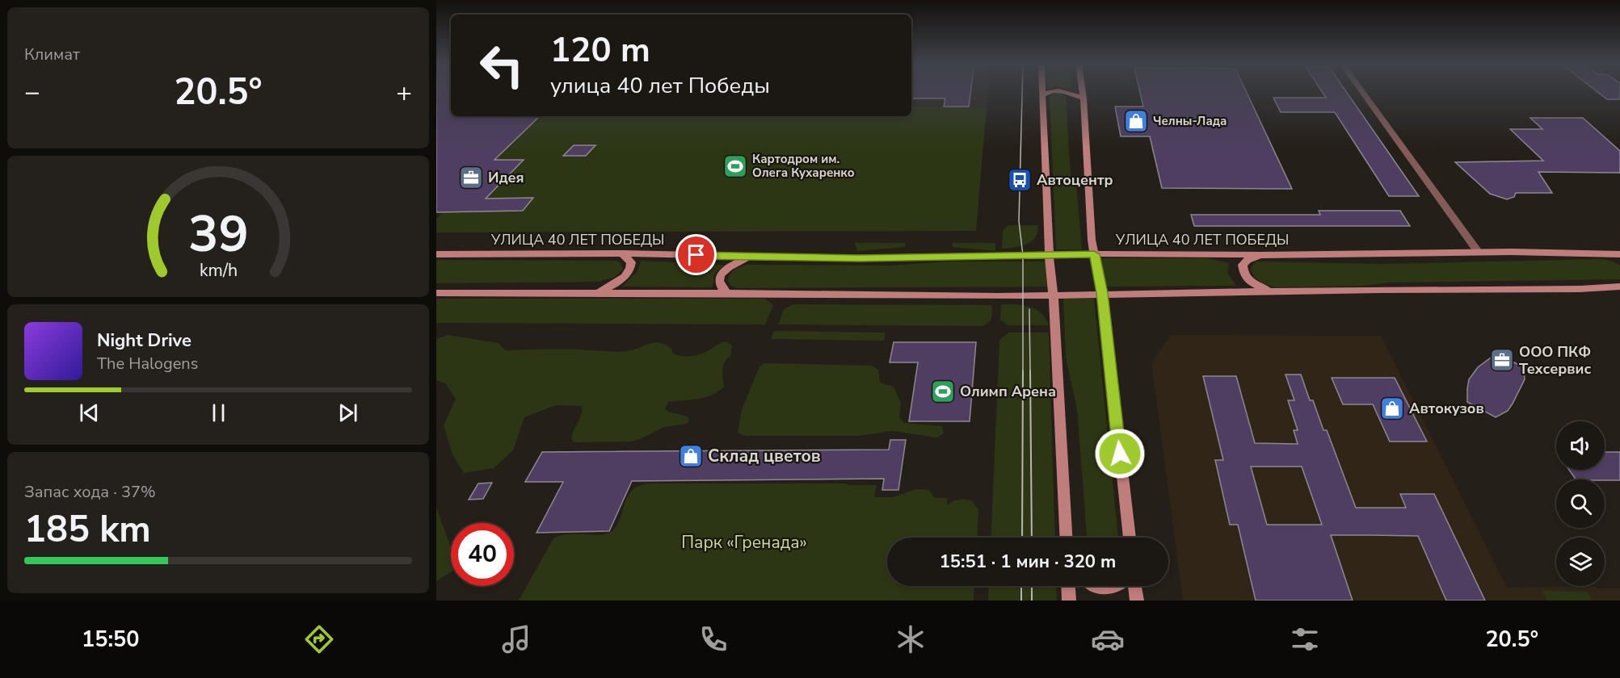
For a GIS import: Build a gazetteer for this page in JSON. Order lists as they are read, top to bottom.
{
  "streets": {
    "street": ["УЛИЦА 40 ЛЕТ ПОБЕДЫ"]
  },
  "parks": ["Парк «Гренада»"],
  "places": {
    "shop": ["Челны-Лада", "Автокузов", "Склад цветов"],
    "sports": ["Картодром им. Олега Кухаренко", "Олимп Арена"],
    "office": ["Идея", "ООО ПКФ Техсервис"],
    "bus stop": ["Автоцентр"]
  },
  "page": {
    "tile": [
      "Климат",
      ["Запас хода · 37%", "185 km"]
    ],
    "turn": ["120 m", "улица 40 лет Победы"],
    "heat": ["−", "20.5°", "+"],
    "song": ["Night Drive", "The Halogens"],
    "limit": "40",
    "trip": "15:51 · 1 мин · 320 m",
    "tabs": ["15:50", "20.5°"],
    "gauge": ["39", "km/h"]
  }
}
